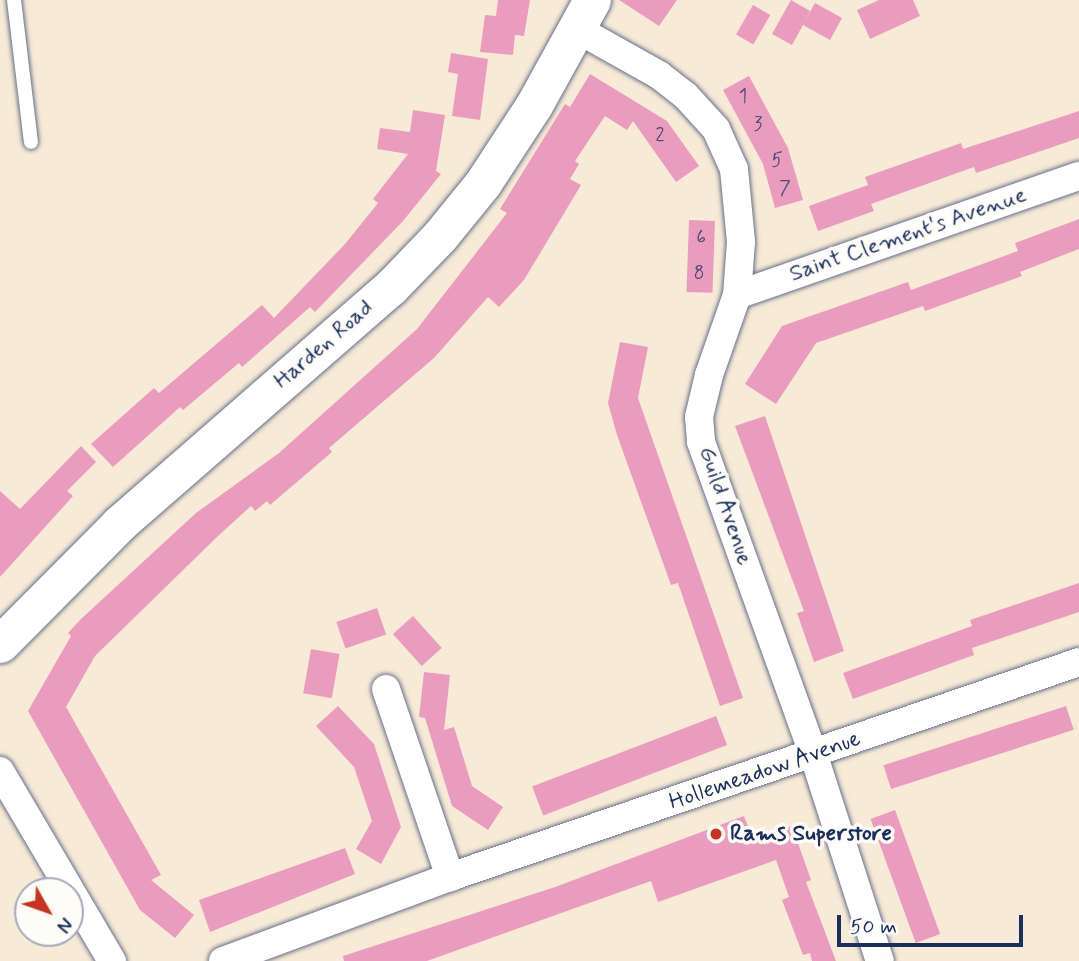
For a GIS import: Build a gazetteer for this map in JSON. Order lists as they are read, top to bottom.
{
  "streets": {
    "street": [
      "Saint Clement's Avenue",
      "Harden Road",
      "Guild Avenue",
      "Hollemeadow Avenue"
    ]
  },
  "crossings": [
    ["Saint Clement's Avenue", "Guild Avenue"],
    ["Harden Road", "Guild Avenue"],
    ["Guild Avenue", "Hollemeadow Avenue"]
  ],
  "places": ["Rams Superstore"],
  "house_numbers": [
    "1",
    "3",
    "2",
    "5",
    "7",
    "6",
    "8"
  ],
  "scale_bar": "50 m",
  "north": "bottom right"
}
